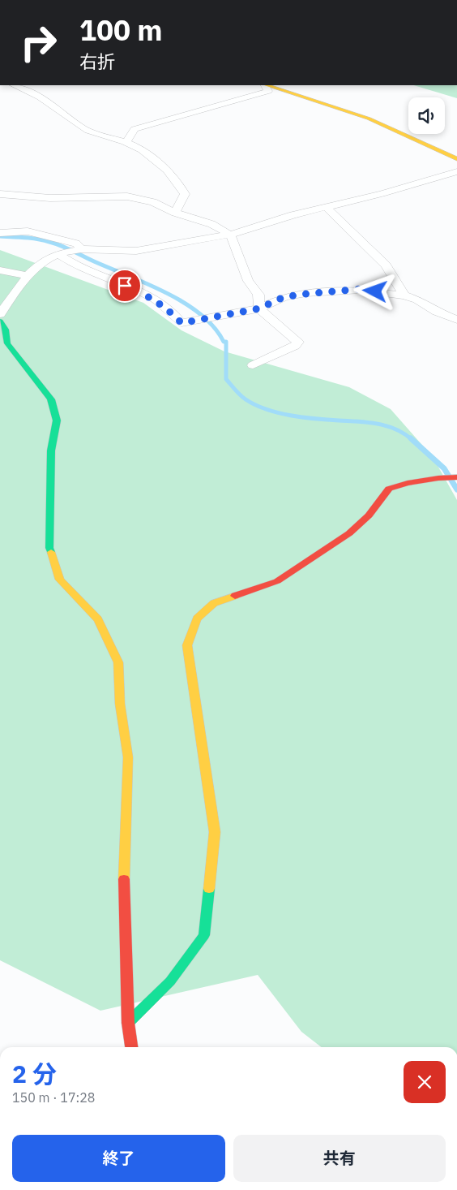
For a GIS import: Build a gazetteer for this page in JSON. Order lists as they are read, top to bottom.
{
  "page": {
    "turn": ["100 m", "右折"],
    "heading": ["2 分", "150 m · 17:28"],
    "buttons": ["終了", "共有"]
  }
}
